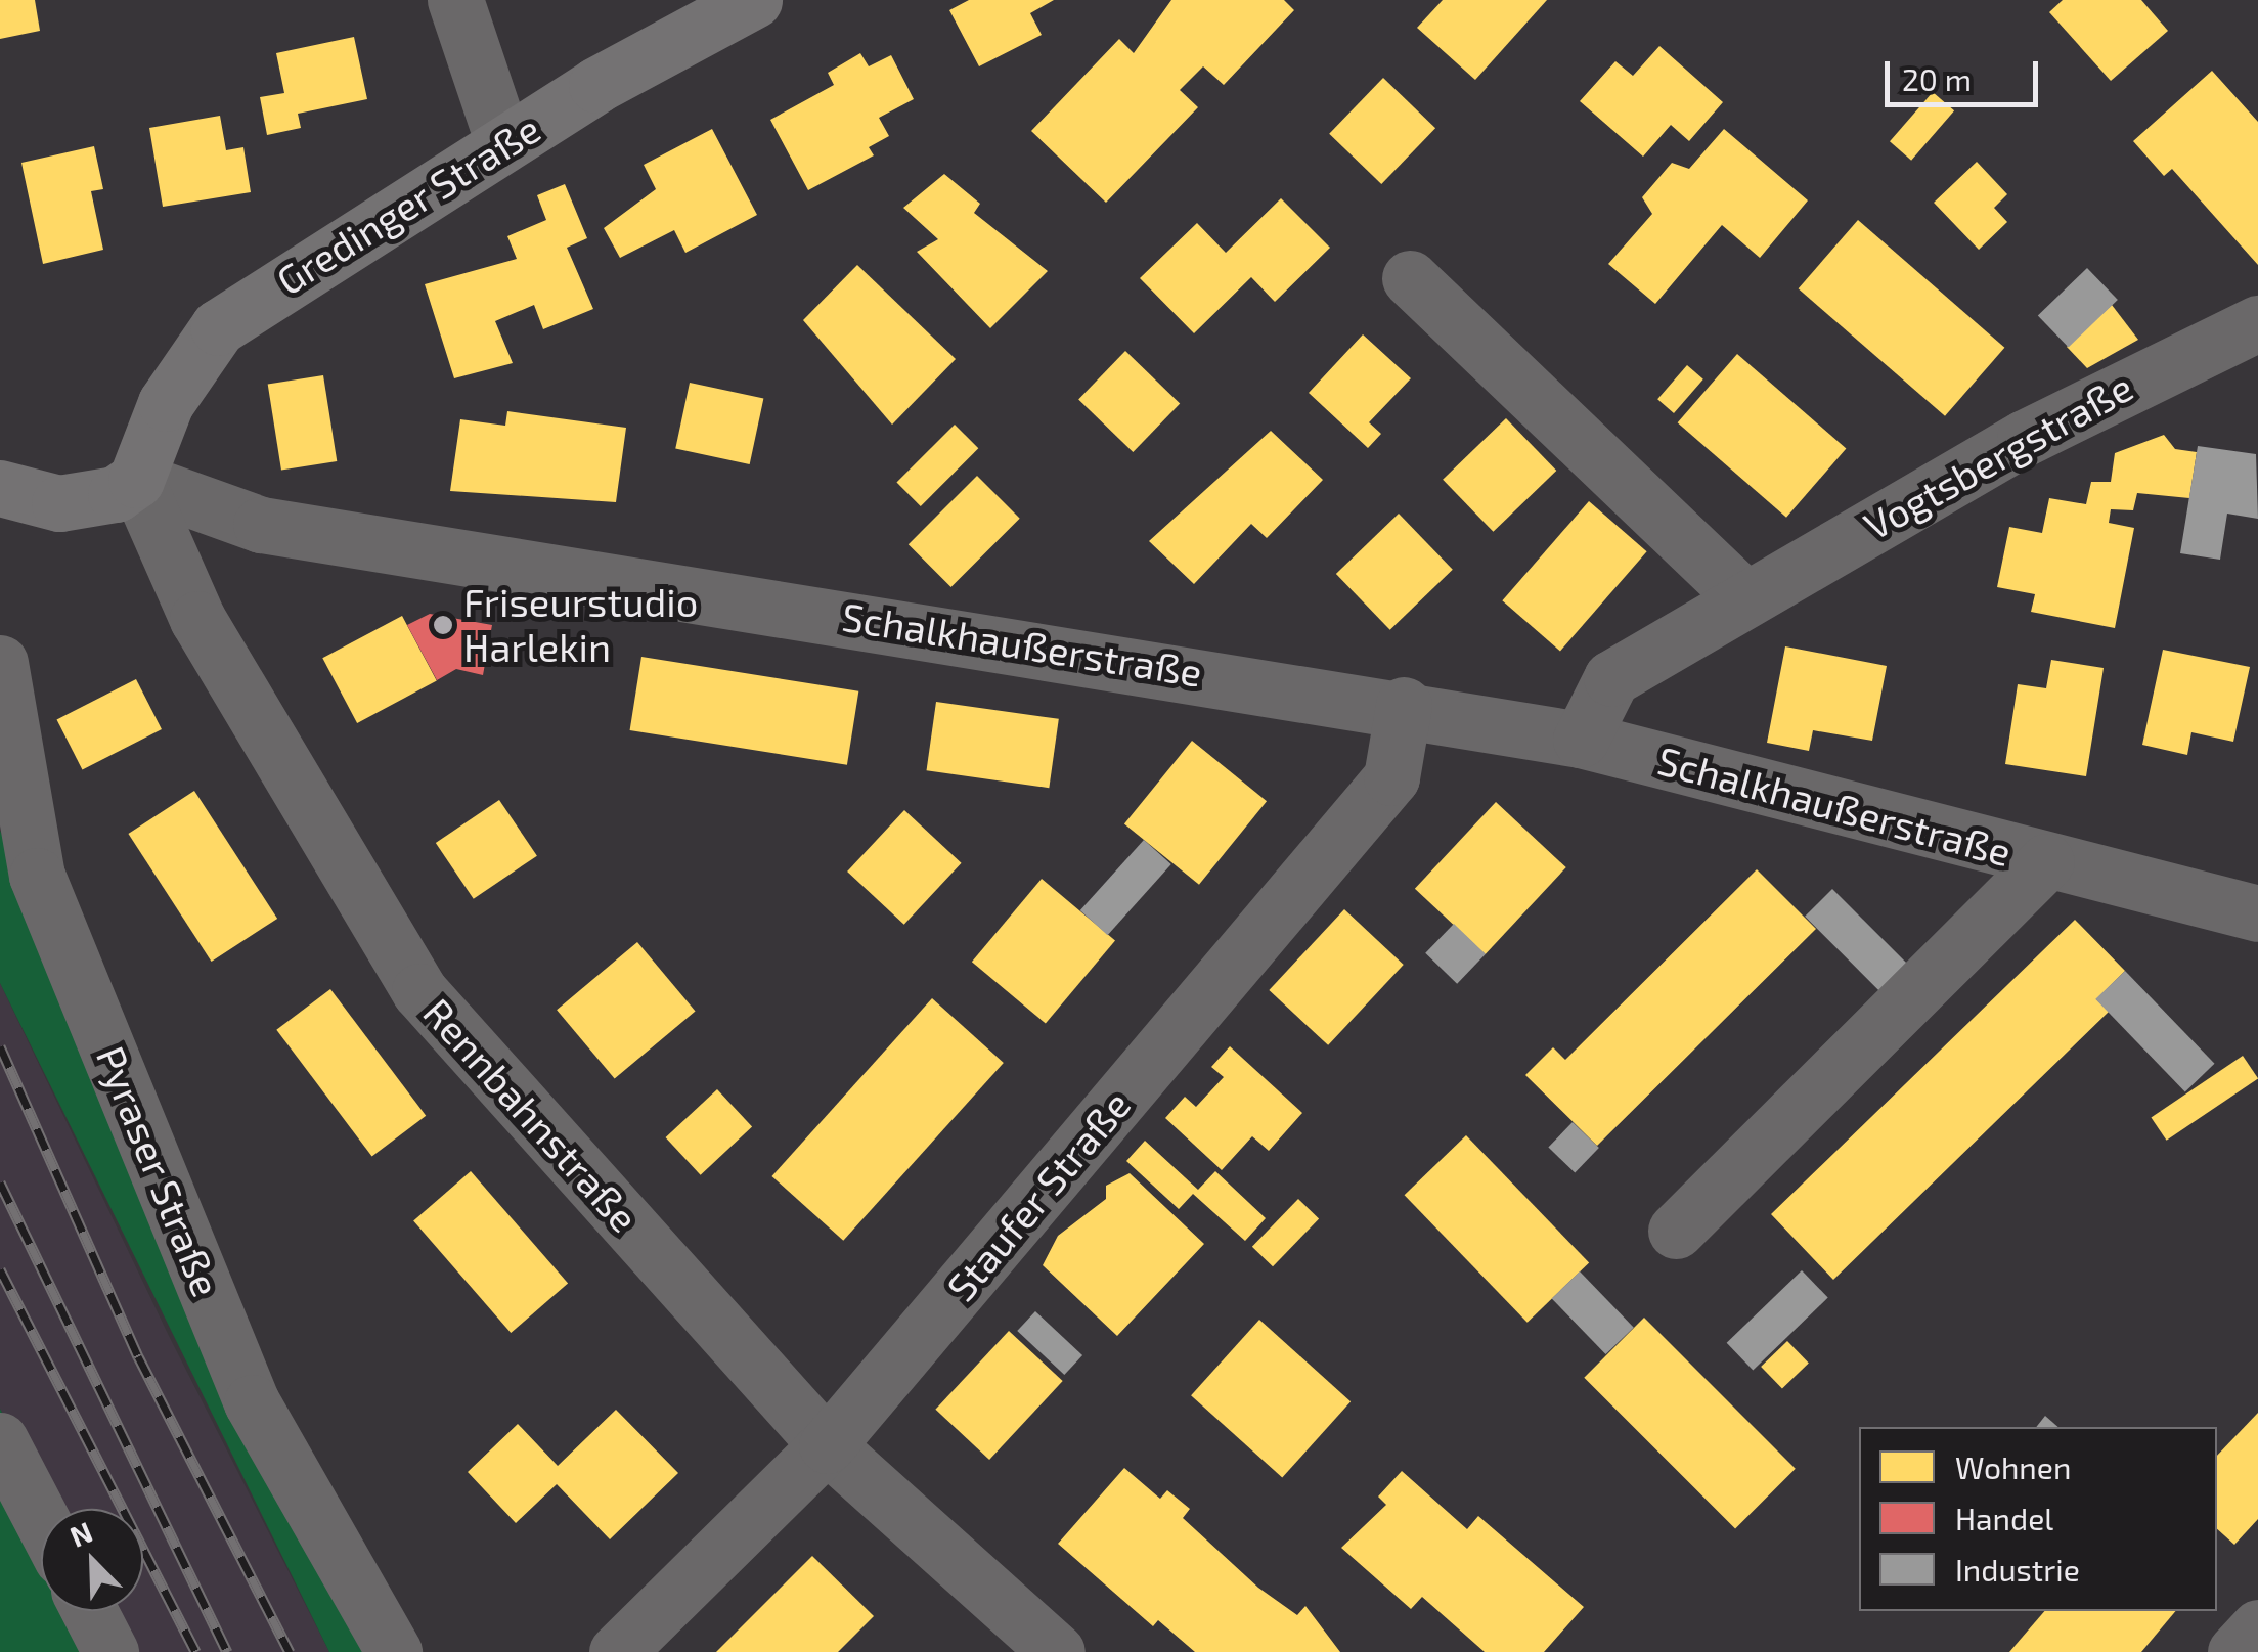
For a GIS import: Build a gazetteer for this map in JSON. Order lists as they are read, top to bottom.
{
  "streets": {
    "main road": ["Gredinger Straße"],
    "street": [
      "Vogtsbergstraße",
      "Schalkhaußerstraße",
      "Rennbahnstraße",
      "Pyraser Straße",
      "Staufer Straße"
    ]
  },
  "crossings": [
    ["Gredinger Straße", "Schalkhaußerstraße"],
    ["Gredinger Straße", "Rennbahnstraße"],
    ["Vogtsbergstraße", "Schalkhaußerstraße"],
    ["Schalkhaußerstraße", "Rennbahnstraße"],
    ["Schalkhaußerstraße", "Staufer Straße"],
    ["Rennbahnstraße", "Staufer Straße"]
  ],
  "places": ["Friseurstudio Harlekin"],
  "legend": ["Wohnen", "Handel", "Industrie"],
  "scale_bar": "20 m",
  "north": "top left"
}
